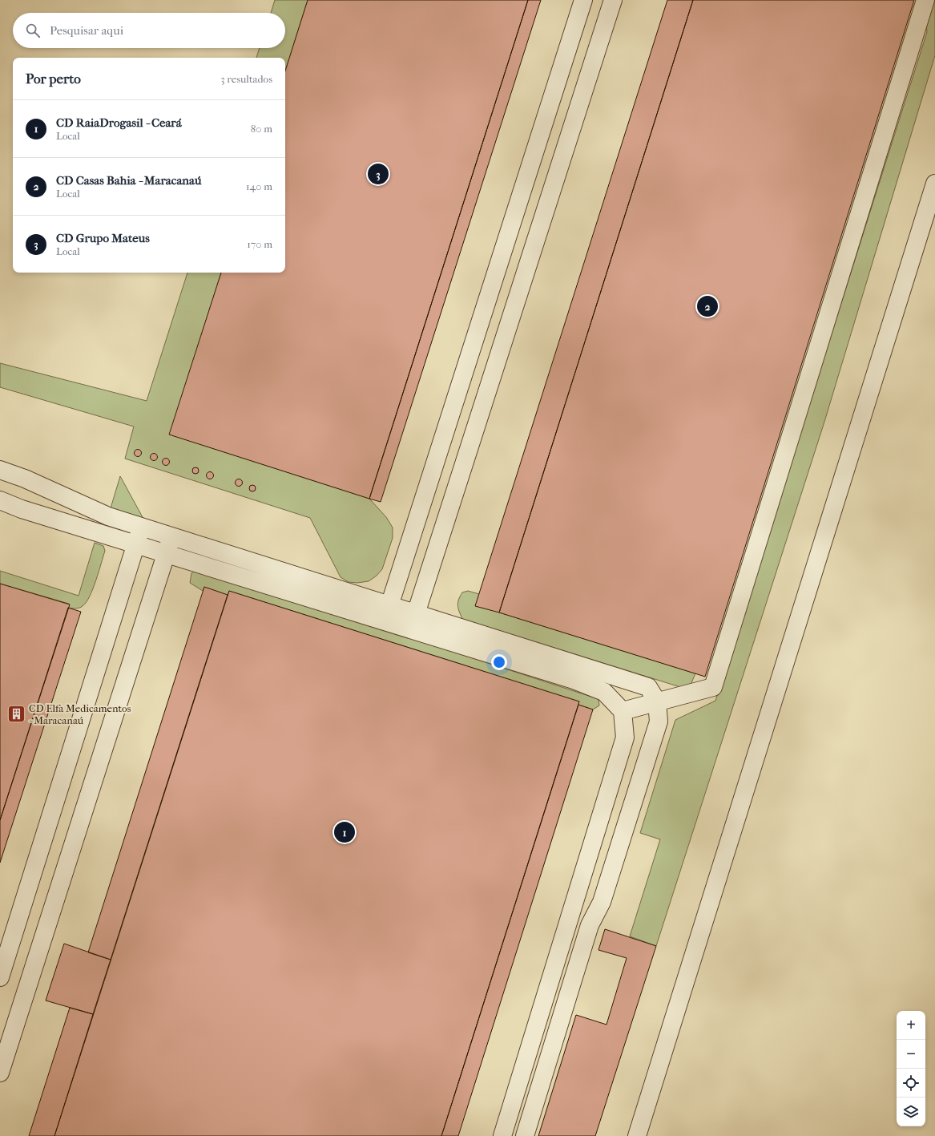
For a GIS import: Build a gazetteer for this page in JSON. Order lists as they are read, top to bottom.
{
  "places": {
    "building": ["CD Elfa Medicamentos - Maracanaú"]
  },
  "page": {
    "search": "Pesquisar aqui",
    "heading": ["Por perto", "3 resultados"],
    "list": [
      {
        "mark": "1",
        "name": "CD RaiaDrogasil - Ceará",
        "note": "Local",
        "value": "80 m"
      },
      {
        "mark": "2",
        "name": "CD Casas Bahia - Maracanaú",
        "note": "Local",
        "value": "140 m"
      },
      {
        "mark": "3",
        "name": "CD Grupo Mateus",
        "note": "Local",
        "value": "170 m"
      }
    ],
    "pins": ["3", "2", "1"],
    "map_buttons": ["+", "−"]
  }
}
